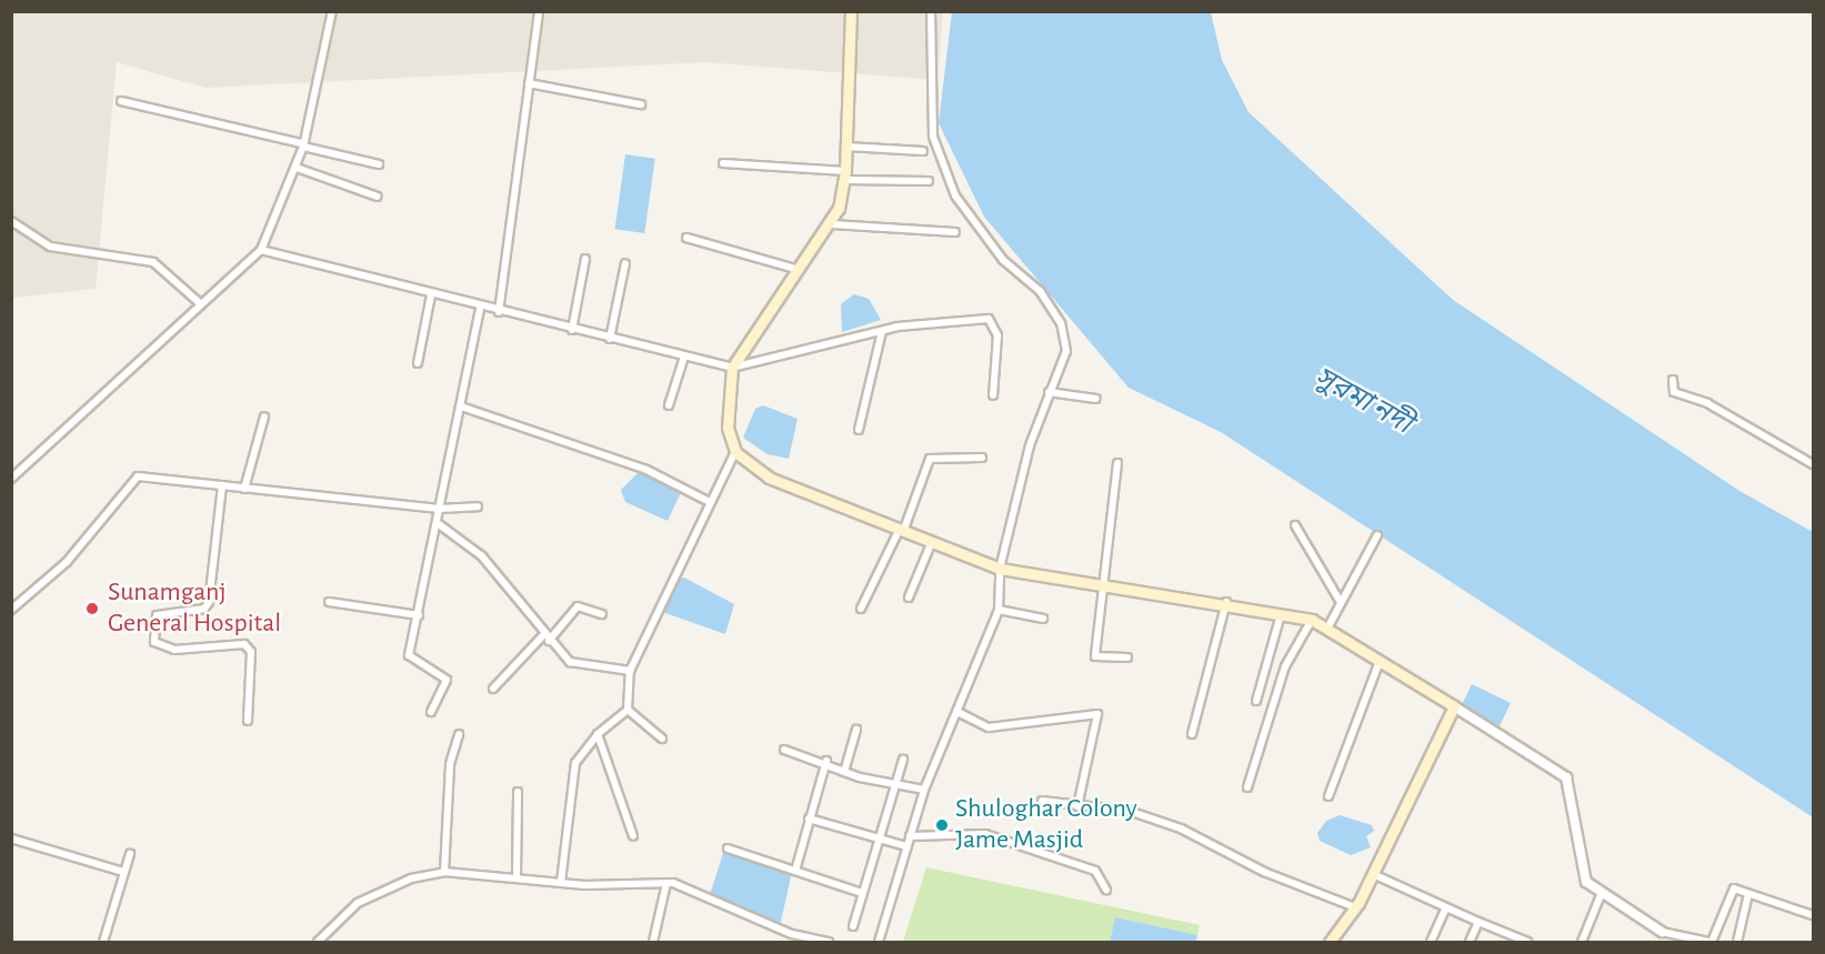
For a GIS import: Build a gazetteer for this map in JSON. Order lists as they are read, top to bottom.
{
  "water": ["সুরমা নদী"],
  "places": ["Sunamganj General Hospital", "Shuloghar Colony Jame Masjid"]
}
